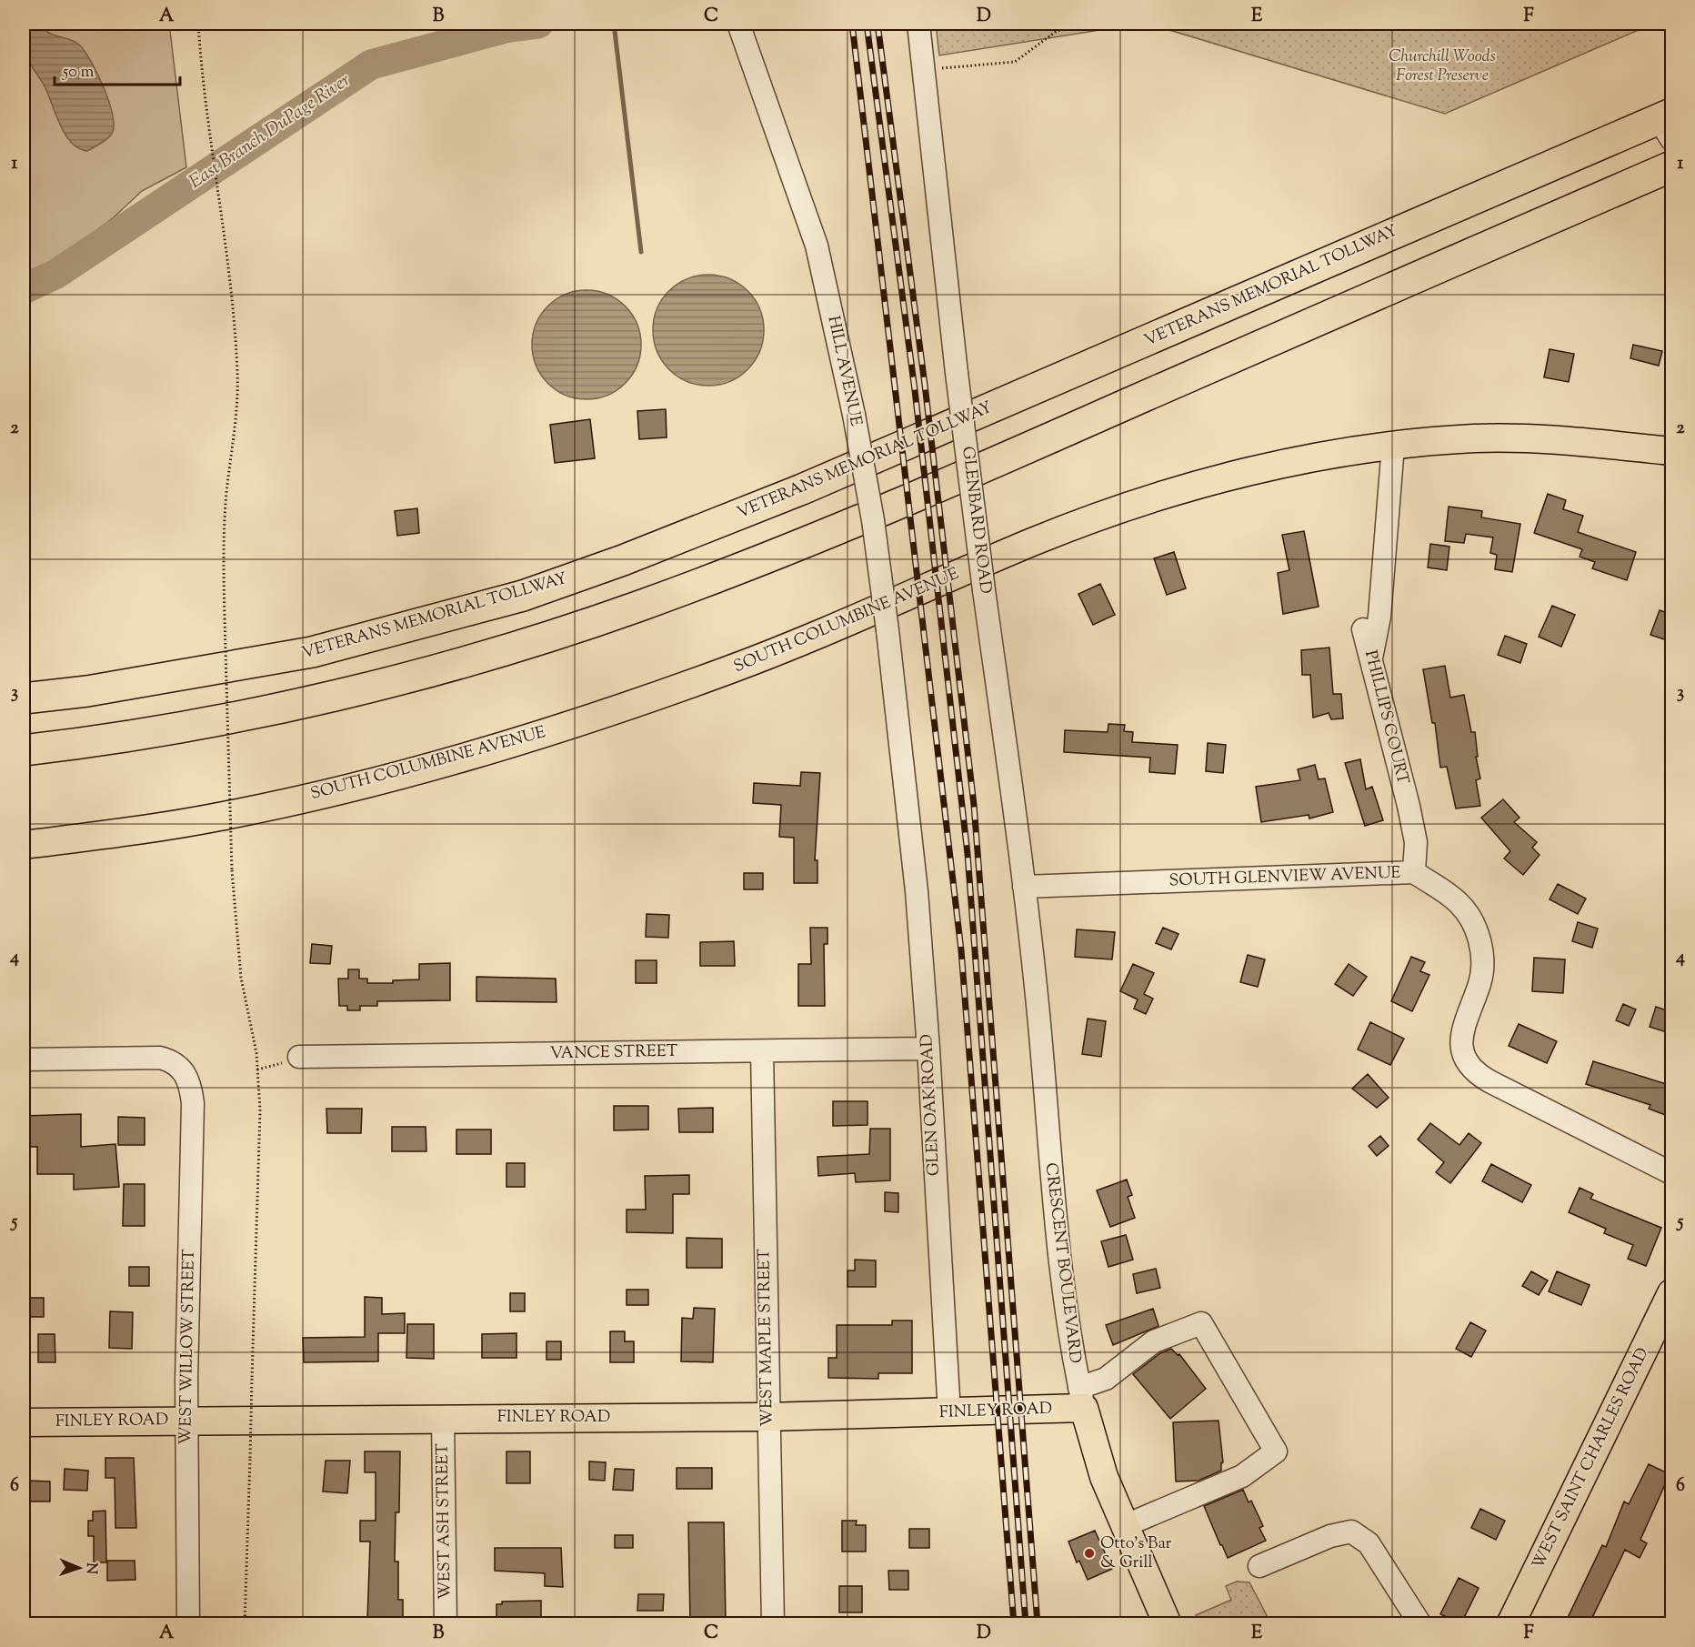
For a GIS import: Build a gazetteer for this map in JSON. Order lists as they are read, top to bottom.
{
  "streets": {
    "highway": ["VETERANS MEMORIAL TOLLWAY"],
    "main road": [
      "SOUTH COLUMBINE AVENUE",
      "CRESCENT BOULEVARD",
      "FINLEY ROAD",
      "WEST SAINT CHARLES ROAD"
    ],
    "street": [
      "HILL AVENUE",
      "GLENBARD ROAD",
      "PHILLIPS COURT",
      "SOUTH GLENVIEW AVENUE",
      "VANCE STREET",
      "GLEN OAK ROAD",
      "WEST MAPLE STREET",
      "WEST WILLOW STREET",
      "WEST ASH STREET"
    ]
  },
  "crossings": [
    ["HILL AVENUE", "GLEN OAK ROAD"],
    ["GLENBARD ROAD", "SOUTH GLENVIEW AVENUE"],
    ["GLENBARD ROAD", "CRESCENT BOULEVARD"],
    ["PHILLIPS COURT", "SOUTH GLENVIEW AVENUE"],
    ["SOUTH GLENVIEW AVENUE", "CRESCENT BOULEVARD"],
    ["VANCE STREET", "GLEN OAK ROAD"],
    ["VANCE STREET", "WEST MAPLE STREET"],
    ["GLEN OAK ROAD", "FINLEY ROAD"],
    ["CRESCENT BOULEVARD", "FINLEY ROAD"],
    ["WEST MAPLE STREET", "FINLEY ROAD"],
    ["WEST WILLOW STREET", "FINLEY ROAD"],
    ["FINLEY ROAD", "WEST ASH STREET"]
  ],
  "water": ["East Branch DuPage River"],
  "parks": ["Churchill Woods Forest Preserve"],
  "places": ["Otto's Bar & Grill"],
  "scale_bar": "50 m",
  "north": "right",
  "grid": {
    "columns": [
      "A",
      "B",
      "C",
      "D",
      "E",
      "F"
    ],
    "rows": [
      "1",
      "2",
      "3",
      "4",
      "5",
      "6"
    ]
  }
}
